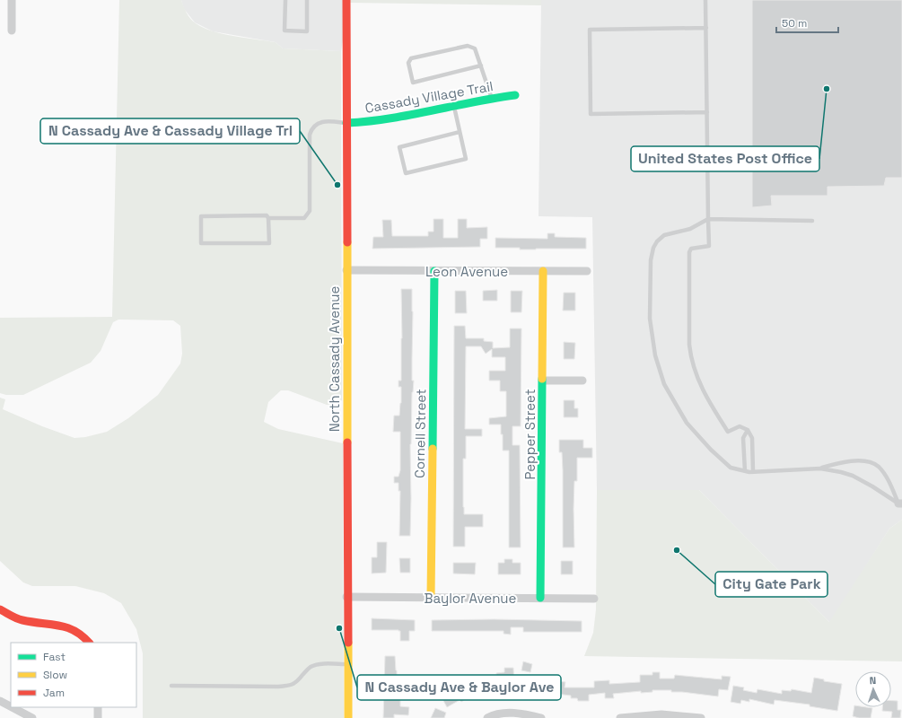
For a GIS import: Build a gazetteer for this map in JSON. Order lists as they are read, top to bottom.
{
  "streets": {
    "street": [
      "Cassady Village Trail",
      "Leon Avenue",
      "North Cassady Avenue",
      "Cornell Street",
      "Pepper Street",
      "Baylor Avenue"
    ]
  },
  "crossings": [
    ["Cassady Village Trail", "North Cassady Avenue"],
    ["Leon Avenue", "North Cassady Avenue"],
    ["Leon Avenue", "Cornell Street"],
    ["Leon Avenue", "Pepper Street"],
    ["North Cassady Avenue", "Baylor Avenue"],
    ["Cornell Street", "Baylor Avenue"],
    ["Pepper Street", "Baylor Avenue"]
  ],
  "places": [
    "United States Post Office",
    "N Cassady Ave & Cassady Village Trl",
    "City Gate Park",
    "N Cassady Ave & Baylor Ave"
  ],
  "legend": ["Fast", "Slow", "Jam"],
  "scale_bar": "50 m",
  "north": "top"
}
